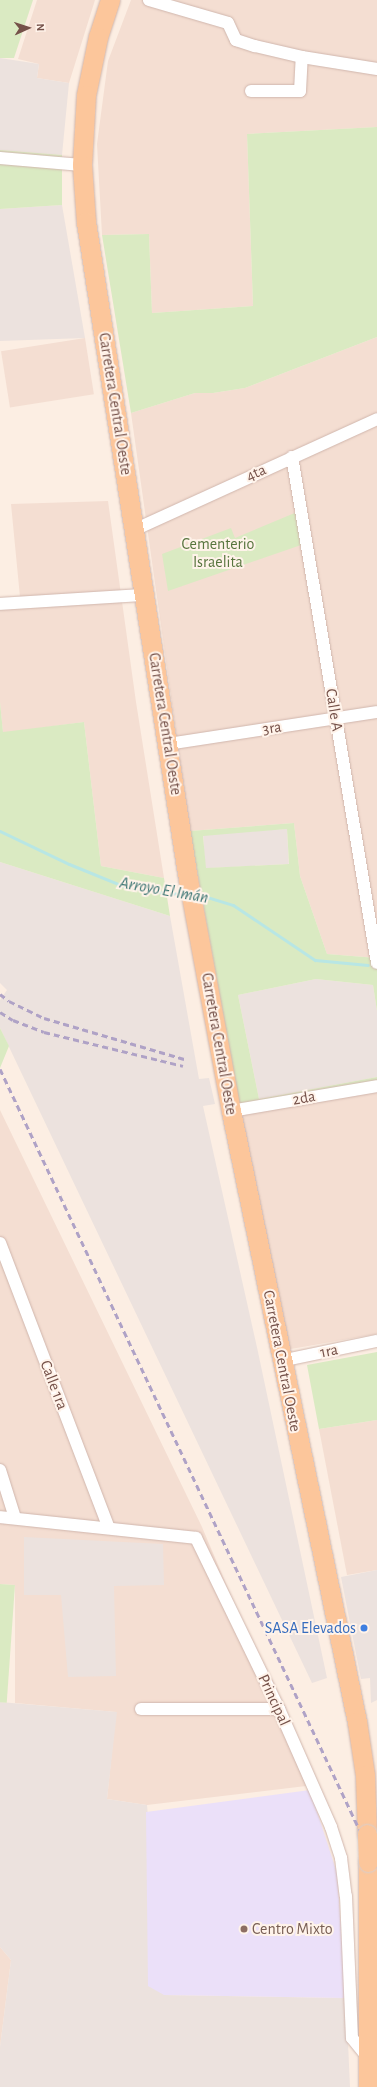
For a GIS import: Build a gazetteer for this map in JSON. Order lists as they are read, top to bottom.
{
  "streets": {
    "main road": ["Carretera Central Oeste"],
    "street": [
      "4ta",
      "Calle A",
      "3ra",
      "2da",
      "1ra",
      "Calle 1ra",
      "Principal"
    ]
  },
  "crossings": [
    ["Carretera Central Oeste", "4ta"],
    ["Carretera Central Oeste", "3ra"],
    ["Carretera Central Oeste", "2da"],
    ["Carretera Central Oeste", "1ra"],
    ["Carretera Central Oeste", "Principal"],
    ["4ta", "Calle A"],
    ["Calle A", "3ra"],
    ["Calle 1ra", "Principal"]
  ],
  "water": ["Arroyo El Imán"],
  "parks": ["Cementerio Israelita"],
  "places": ["SASA Elevados", "Centro Mixto"],
  "north": "right"
}
